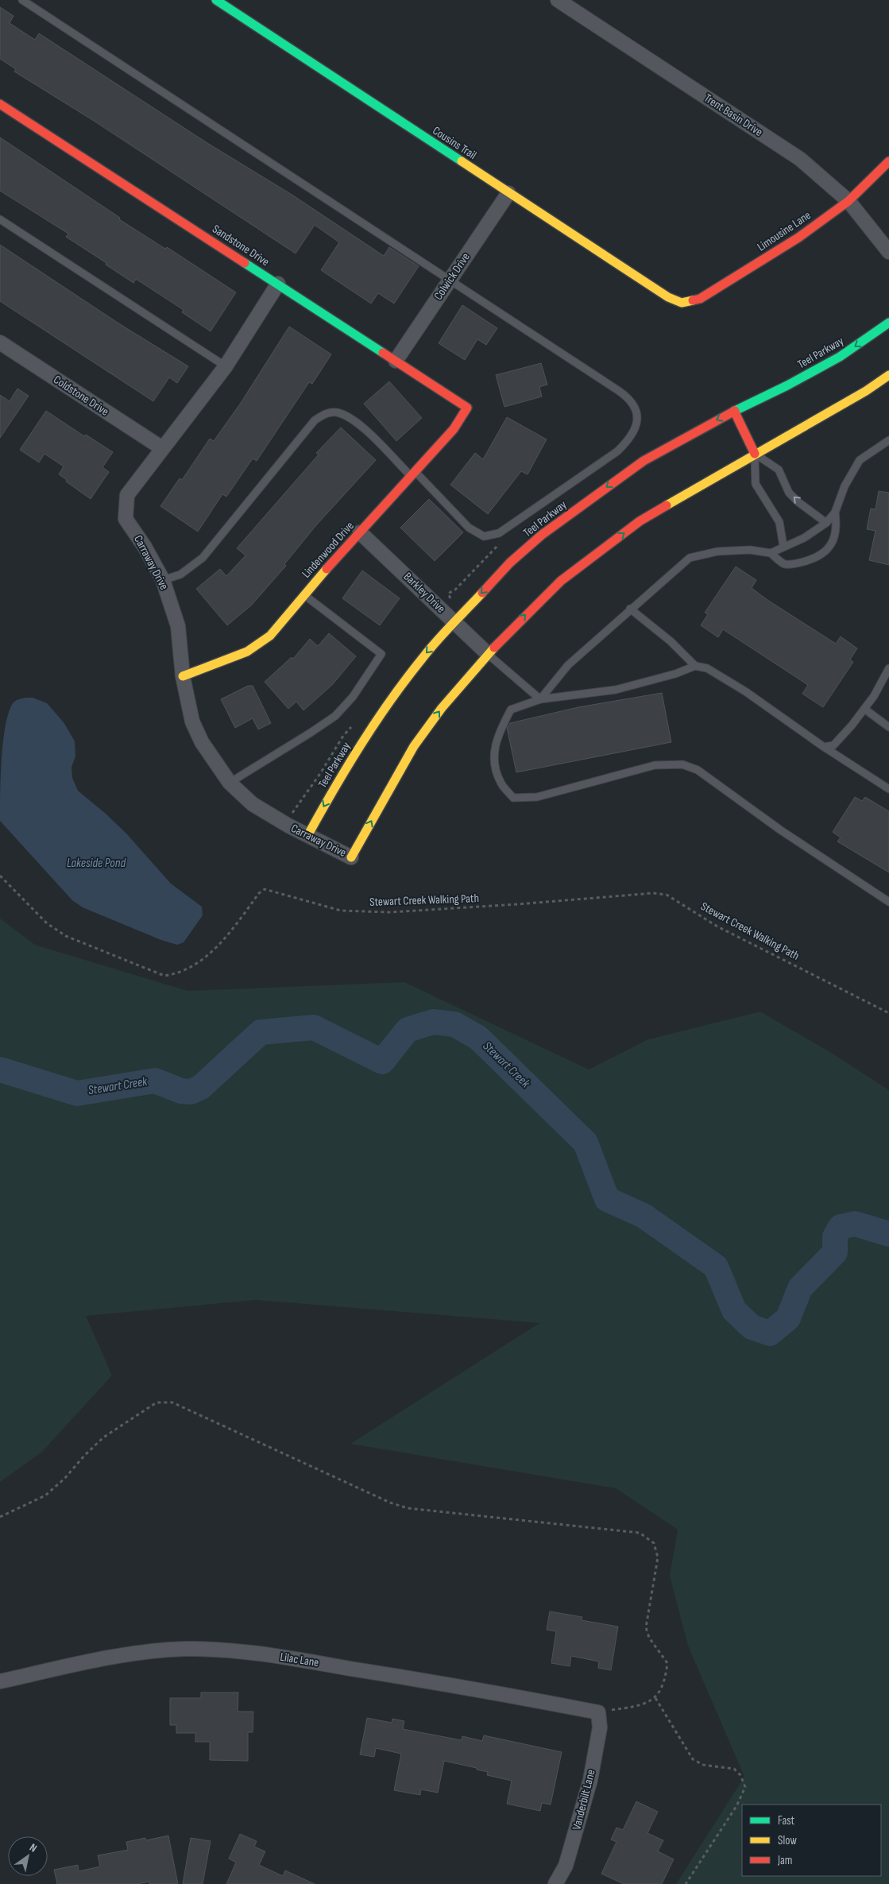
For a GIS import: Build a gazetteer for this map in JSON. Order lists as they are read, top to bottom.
{
  "streets": {
    "street": [
      "Trent Basin Drive",
      "Cousins Trail",
      "Limousine Lane",
      "Sandstone Drive",
      "Colwick Drive",
      "Teel Parkway",
      "Coldstone Drive",
      "Lindenwood Drive",
      "Carraway Drive",
      "Barkley Drive",
      "Lilac Lane",
      "Vanderbilt Lane"
    ],
    "path": ["Stewart Creek Walking Path"]
  },
  "crossings": [
    ["Trent Basin Drive", "Limousine Lane"],
    ["Cousins Trail", "Limousine Lane"],
    ["Cousins Trail", "Colwick Drive"],
    ["Sandstone Drive", "Colwick Drive"],
    ["Sandstone Drive", "Lindenwood Drive"],
    ["Sandstone Drive", "Carraway Drive"],
    ["Teel Parkway", "Carraway Drive"],
    ["Teel Parkway", "Barkley Drive"],
    ["Coldstone Drive", "Carraway Drive"],
    ["Lindenwood Drive", "Carraway Drive"],
    ["Lindenwood Drive", "Barkley Drive"],
    ["Lilac Lane", "Vanderbilt Lane"]
  ],
  "water": ["Lakeside Pond", "Stewart Creek"],
  "legend": ["Fast", "Slow", "Jam"],
  "north": "top right"
}
